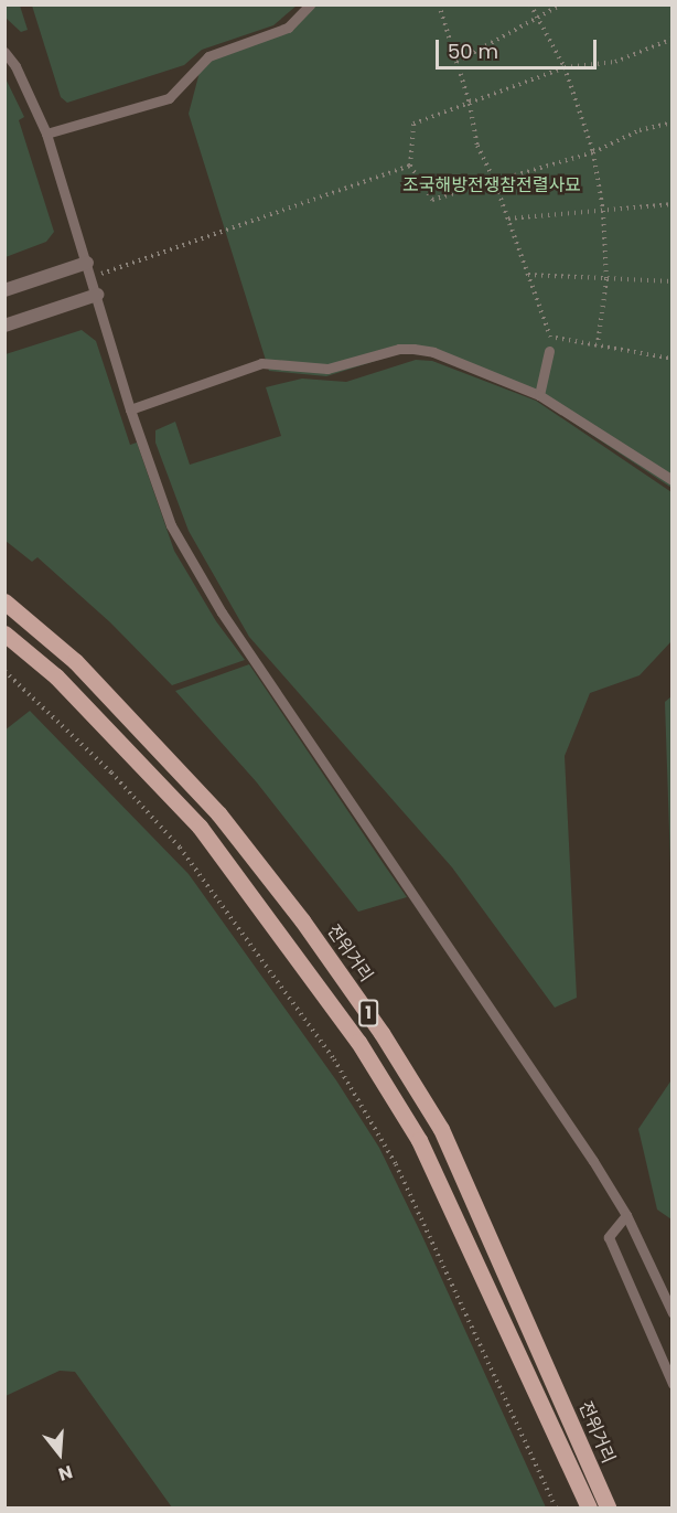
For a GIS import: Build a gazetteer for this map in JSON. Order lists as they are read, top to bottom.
{
  "streets": {
    "main road": ["전위거리", "1"]
  },
  "parks": ["조국해방전쟁참전렬사묘"],
  "scale_bar": "50 m",
  "north": "bottom"
}
